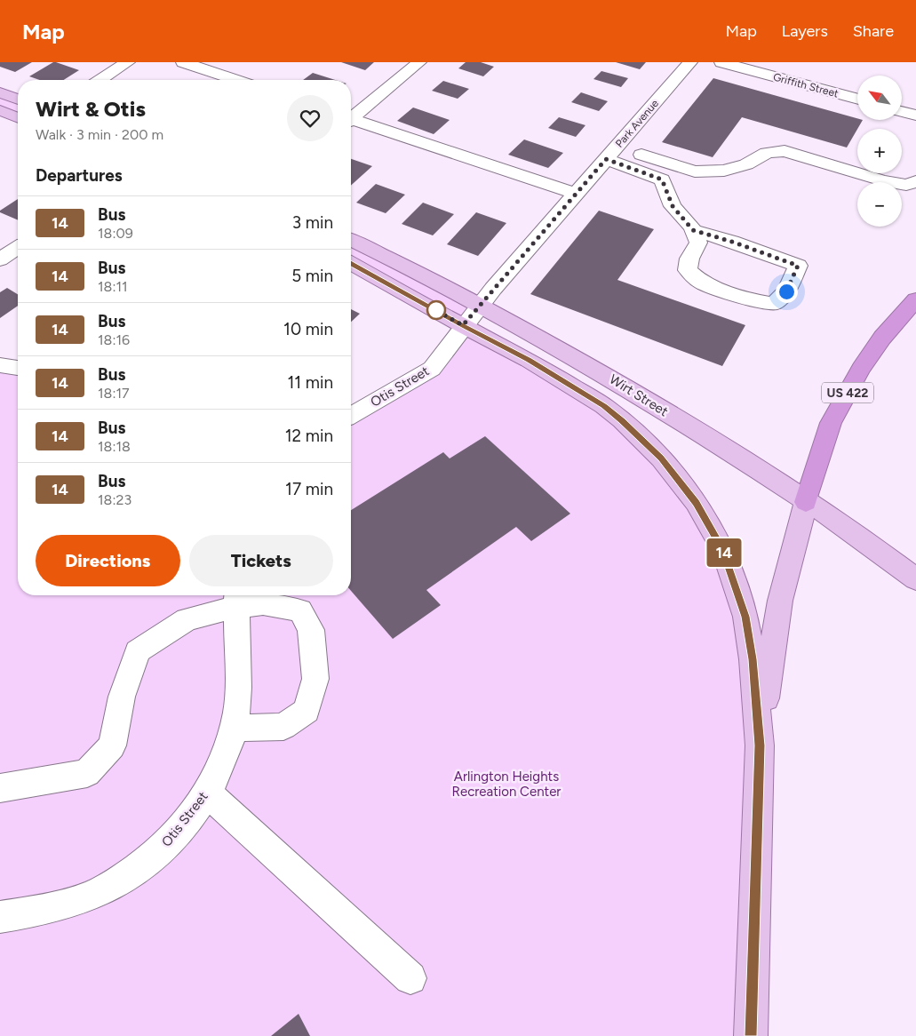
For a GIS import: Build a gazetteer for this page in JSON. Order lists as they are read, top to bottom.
{
  "streets": {
    "highway": ["US 422"],
    "main road": ["Wirt Street"],
    "street": ["Griffith Street", "Park Avenue", "Otis Street"]
  },
  "crossings": [
    ["Park Avenue", "Otis Street"],
    ["Park Avenue", "Wirt Street"],
    ["Otis Street", "Wirt Street"],
    ["US 422", "Wirt Street"]
  ],
  "parks": ["Arlington Heights Recreation Center"],
  "lines": ["bus line 14"],
  "north": "top left",
  "page": {
    "header": "Map",
    "nav": ["Map", "Layers", "Share"],
    "on_map": "14",
    "map_buttons": ["+", "−"],
    "heading": [
      ["Wirt & Otis", "Walk · 3 min · 200 m"],
      "Departures"
    ],
    "list": [
      {
        "mark": "14",
        "name": "Bus",
        "note": "18:09",
        "value": "3 min"
      },
      {
        "mark": "14",
        "name": "Bus",
        "note": "18:11",
        "value": "5 min"
      },
      {
        "mark": "14",
        "name": "Bus",
        "note": "18:16",
        "value": "10 min"
      },
      {
        "mark": "14",
        "name": "Bus",
        "note": "18:17",
        "value": "11 min"
      },
      {
        "mark": "14",
        "name": "Bus",
        "note": "18:18",
        "value": "12 min"
      },
      {
        "mark": "14",
        "name": "Bus",
        "note": "18:23",
        "value": "17 min"
      }
    ],
    "buttons": ["Directions", "Tickets"]
  }
}
